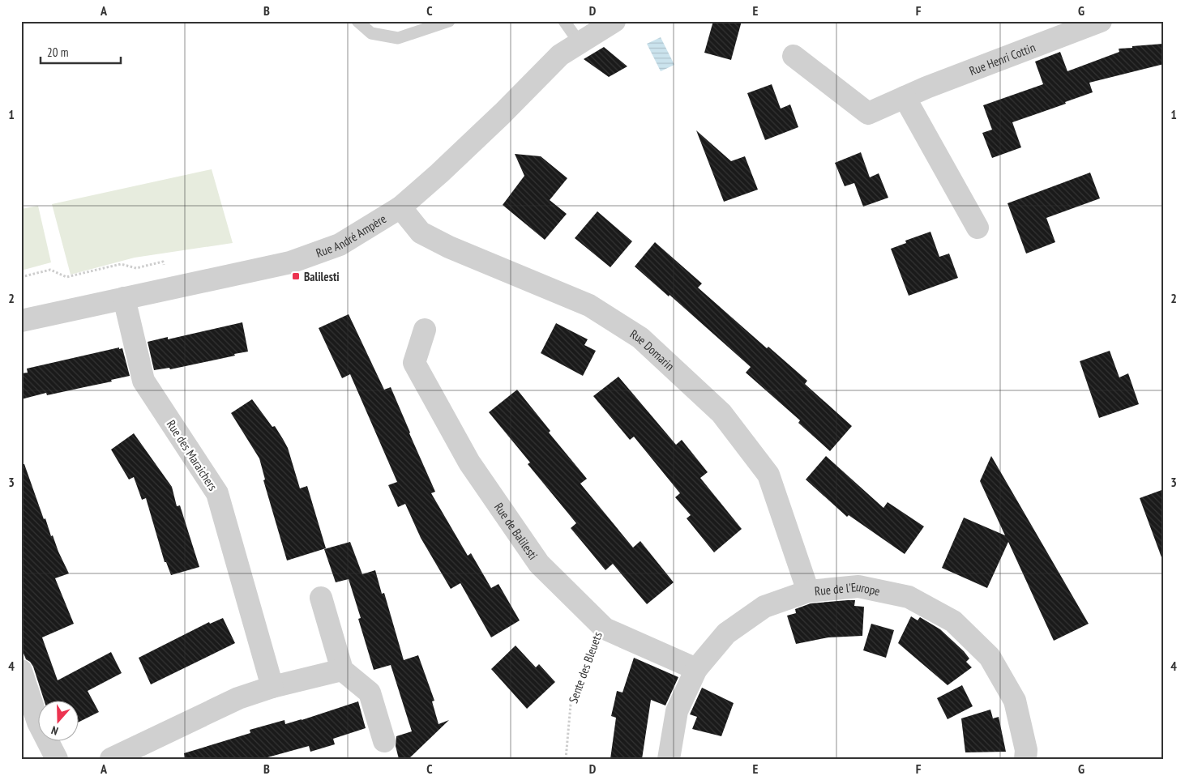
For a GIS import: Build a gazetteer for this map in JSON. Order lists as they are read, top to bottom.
{
  "streets": {
    "street": [
      "Rue Henri Cottin",
      "Rue André Ampère",
      "Rue Domarin",
      "Rue des Maraichers",
      "Rue de Balilesti",
      "Rue de l'Europe"
    ],
    "path": ["Sente des Bleuets"]
  },
  "crossings": [
    ["Rue André Ampère", "Rue Domarin"],
    ["Rue André Ampère", "Rue des Maraichers"],
    ["Rue Domarin", "Rue de l'Europe"],
    ["Rue de Balilesti", "Rue de l'Europe"],
    ["Rue de Balilesti", "Sente des Bleuets"]
  ],
  "places": {
    "transit": ["Balilesti"]
  },
  "scale_bar": "20 m",
  "north": "bottom",
  "grid": {
    "columns": [
      "A",
      "B",
      "C",
      "D",
      "E",
      "F",
      "G"
    ],
    "rows": [
      "1",
      "2",
      "3",
      "4"
    ]
  }
}
